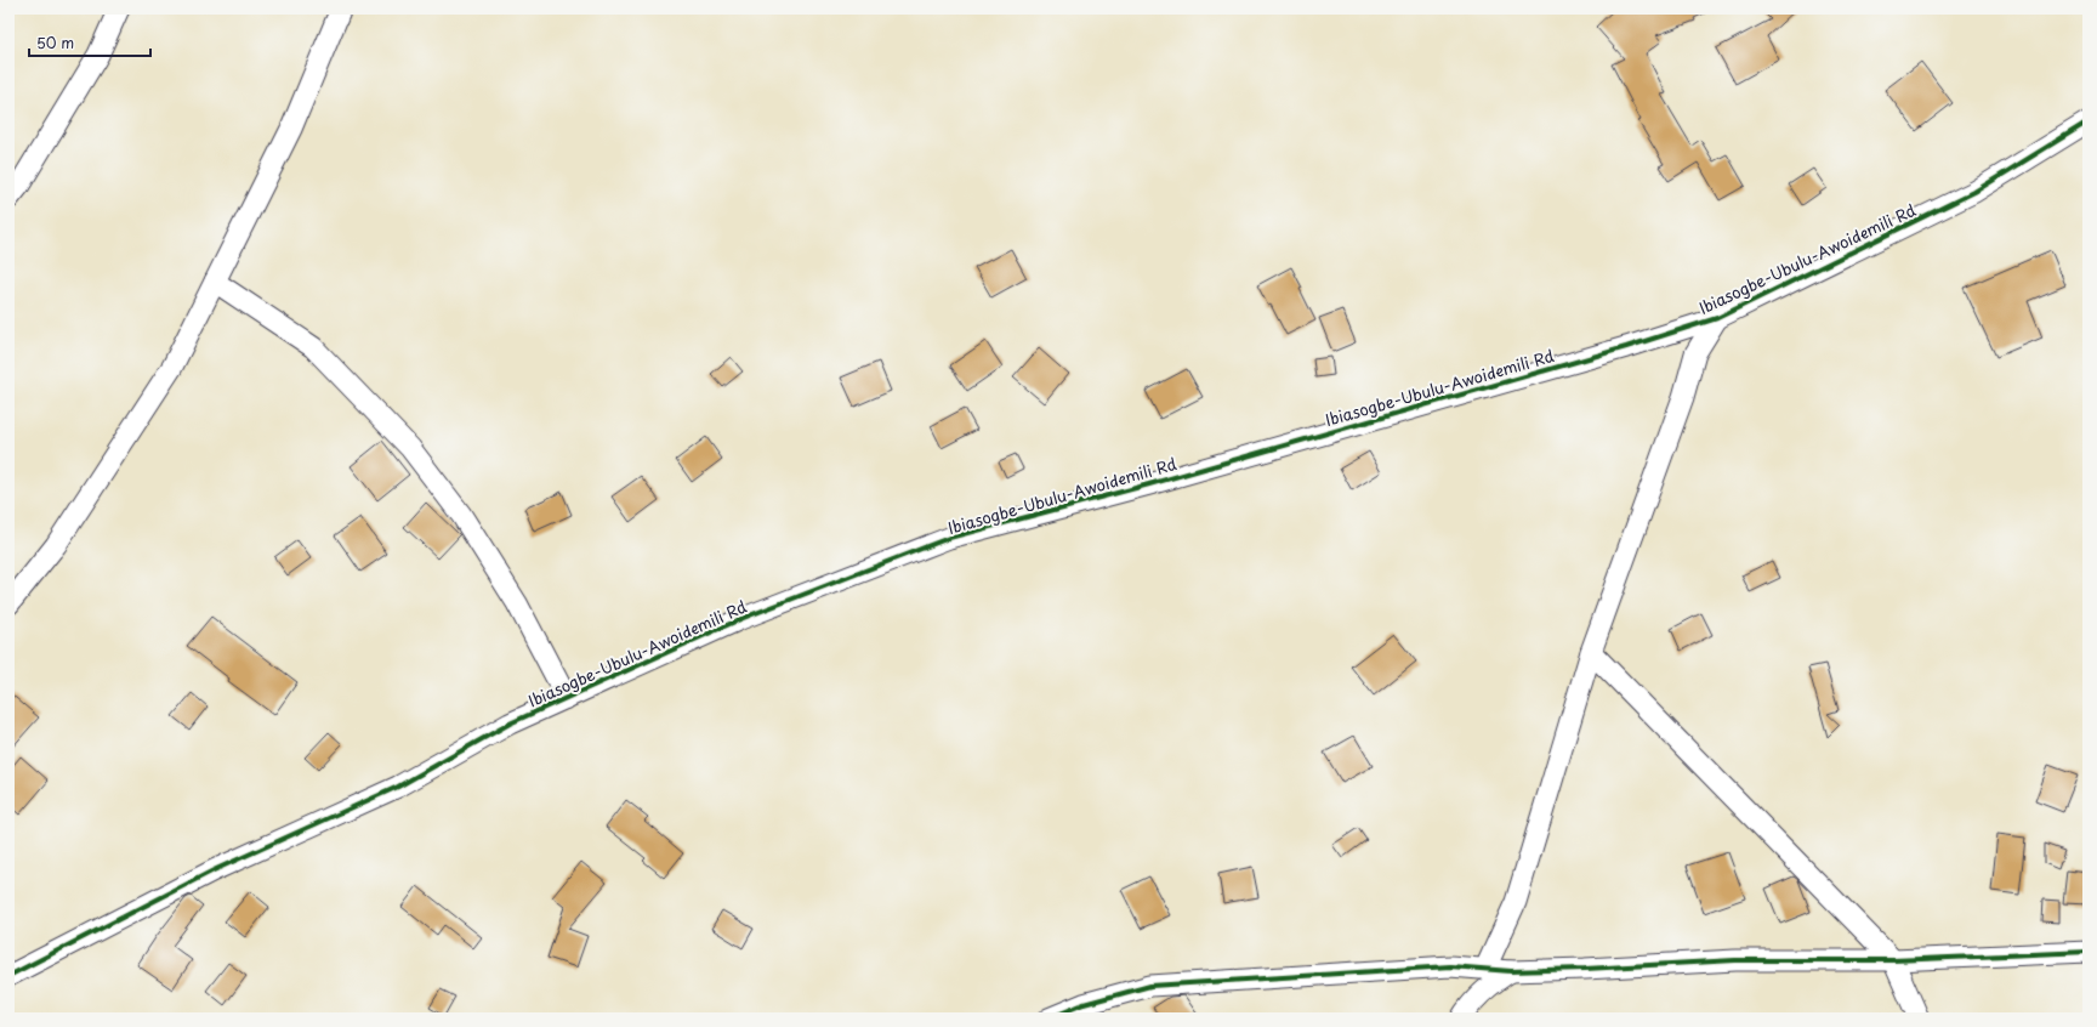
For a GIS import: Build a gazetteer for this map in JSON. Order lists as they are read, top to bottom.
{
  "streets": {
    "street": ["Ibiasogbe-Ubulu-Awoidemili Rd"]
  },
  "scale_bar": "50 m"
}
